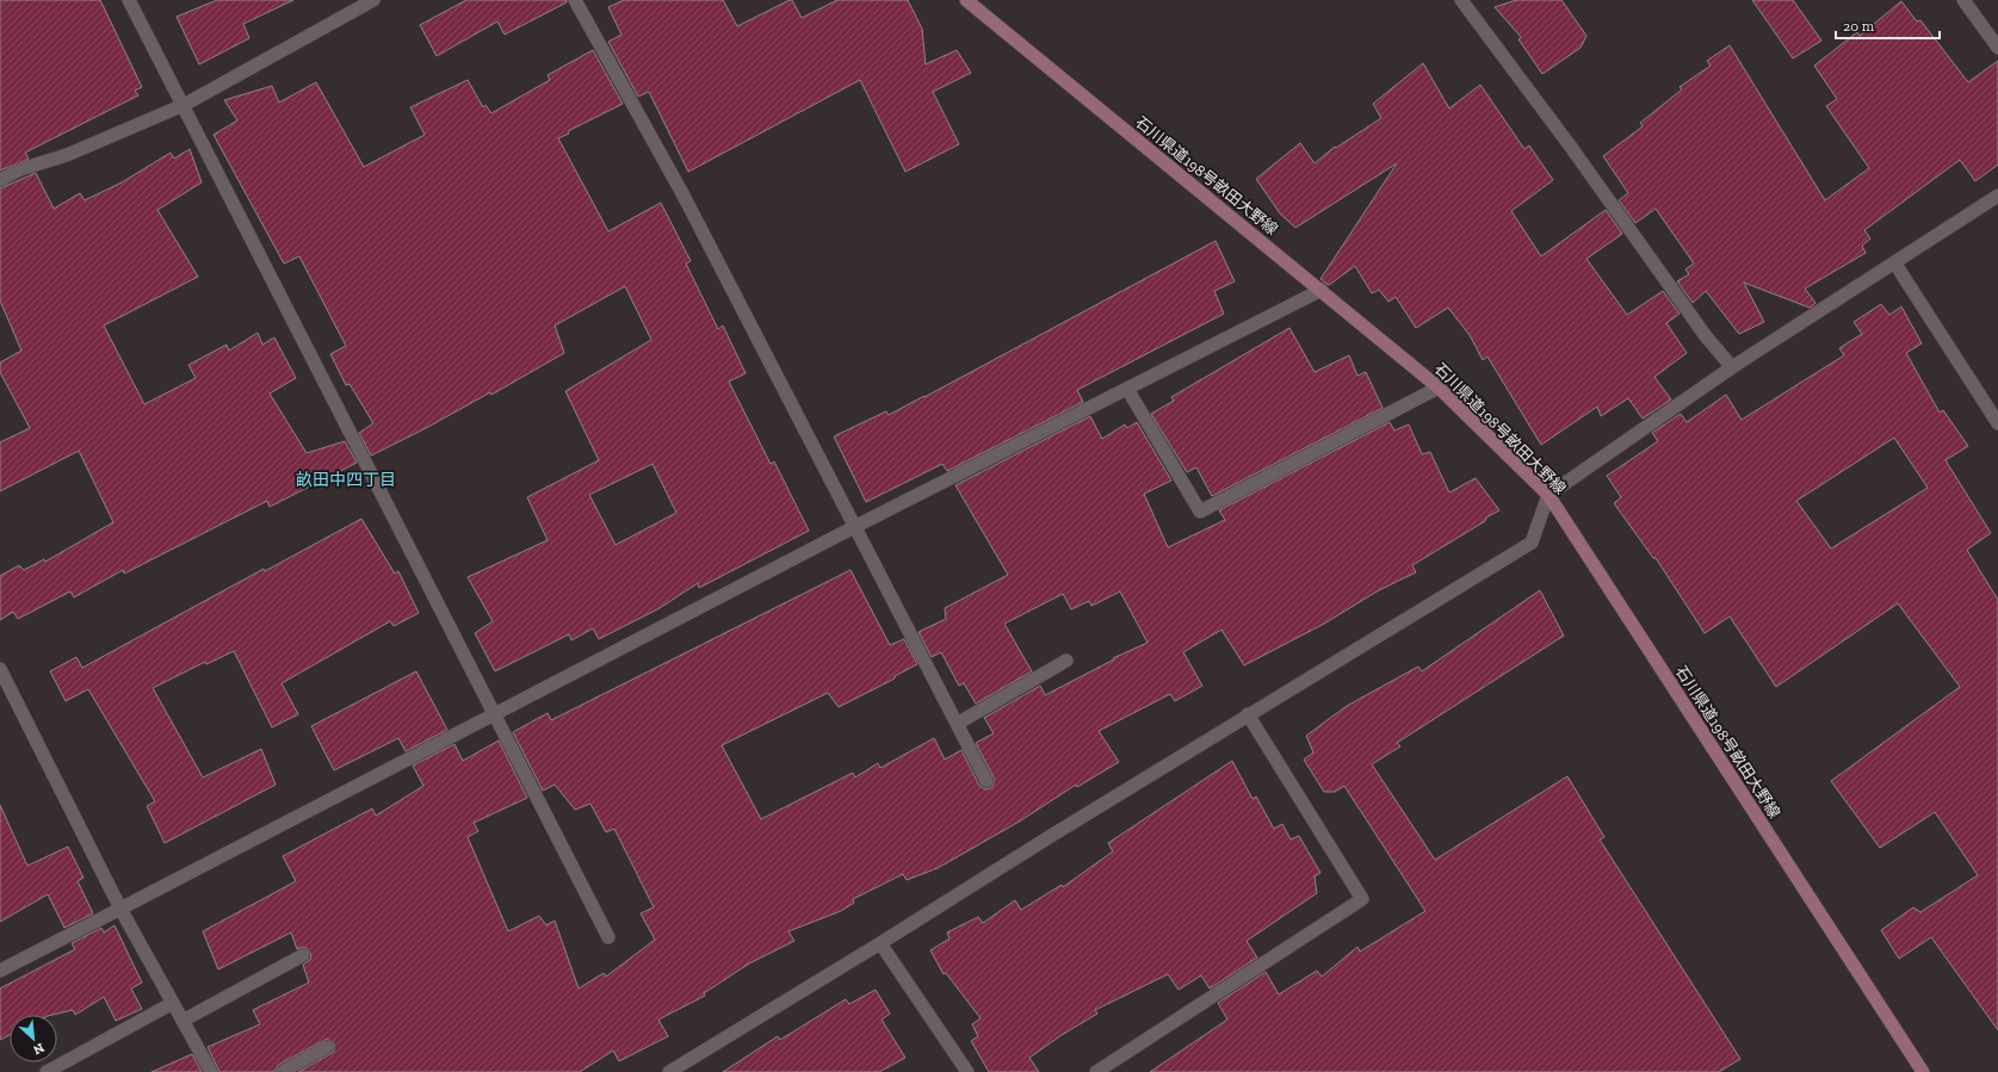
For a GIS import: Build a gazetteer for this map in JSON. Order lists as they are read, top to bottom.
{
  "streets": {
    "main road": ["石川県道198号畝田大野線"]
  },
  "districts": ["畝田中四丁目"],
  "scale_bar": "20 m",
  "north": "bottom right"
}
